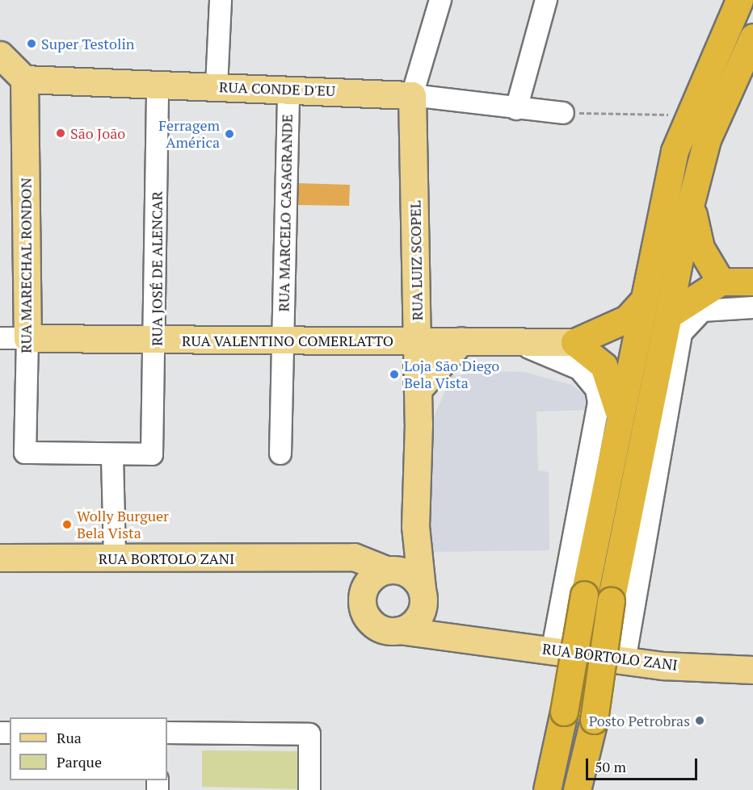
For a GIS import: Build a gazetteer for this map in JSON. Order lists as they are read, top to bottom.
{
  "streets": {
    "main road": [
      "RUA CONDE D'EU",
      "RUA LUIZ SCOPEL",
      "RUA MARECHAL RONDON",
      "RUA VALENTINO COMERLATTO",
      "RUA BORTOLO ZANI"
    ],
    "street": ["RUA MARCELO CASAGRANDE", "RUA JOSÉ DE ALENCAR"]
  },
  "crossings": [
    ["RUA CONDE D'EU", "RUA MARCELO CASAGRANDE"],
    ["RUA CONDE D'EU", "RUA LUIZ SCOPEL"],
    ["RUA CONDE D'EU", "RUA MARECHAL RONDON"],
    ["RUA CONDE D'EU", "RUA JOSÉ DE ALENCAR"],
    ["RUA MARCELO CASAGRANDE", "RUA VALENTINO COMERLATTO"],
    ["RUA LUIZ SCOPEL", "RUA VALENTINO COMERLATTO"],
    ["RUA LUIZ SCOPEL", "RUA BORTOLO ZANI"],
    ["RUA MARECHAL RONDON", "RUA JOSÉ DE ALENCAR"],
    ["RUA MARECHAL RONDON", "RUA VALENTINO COMERLATTO"],
    ["RUA JOSÉ DE ALENCAR", "RUA VALENTINO COMERLATTO"]
  ],
  "places": [
    "Super Testolin",
    "São João",
    "Ferragem América",
    "Loja São Diego Bela Vista",
    "Wolly Burguer Bela Vista",
    "Posto Petrobras"
  ],
  "legend": ["Rua", "Parque"],
  "scale_bar": "50 m"
}
